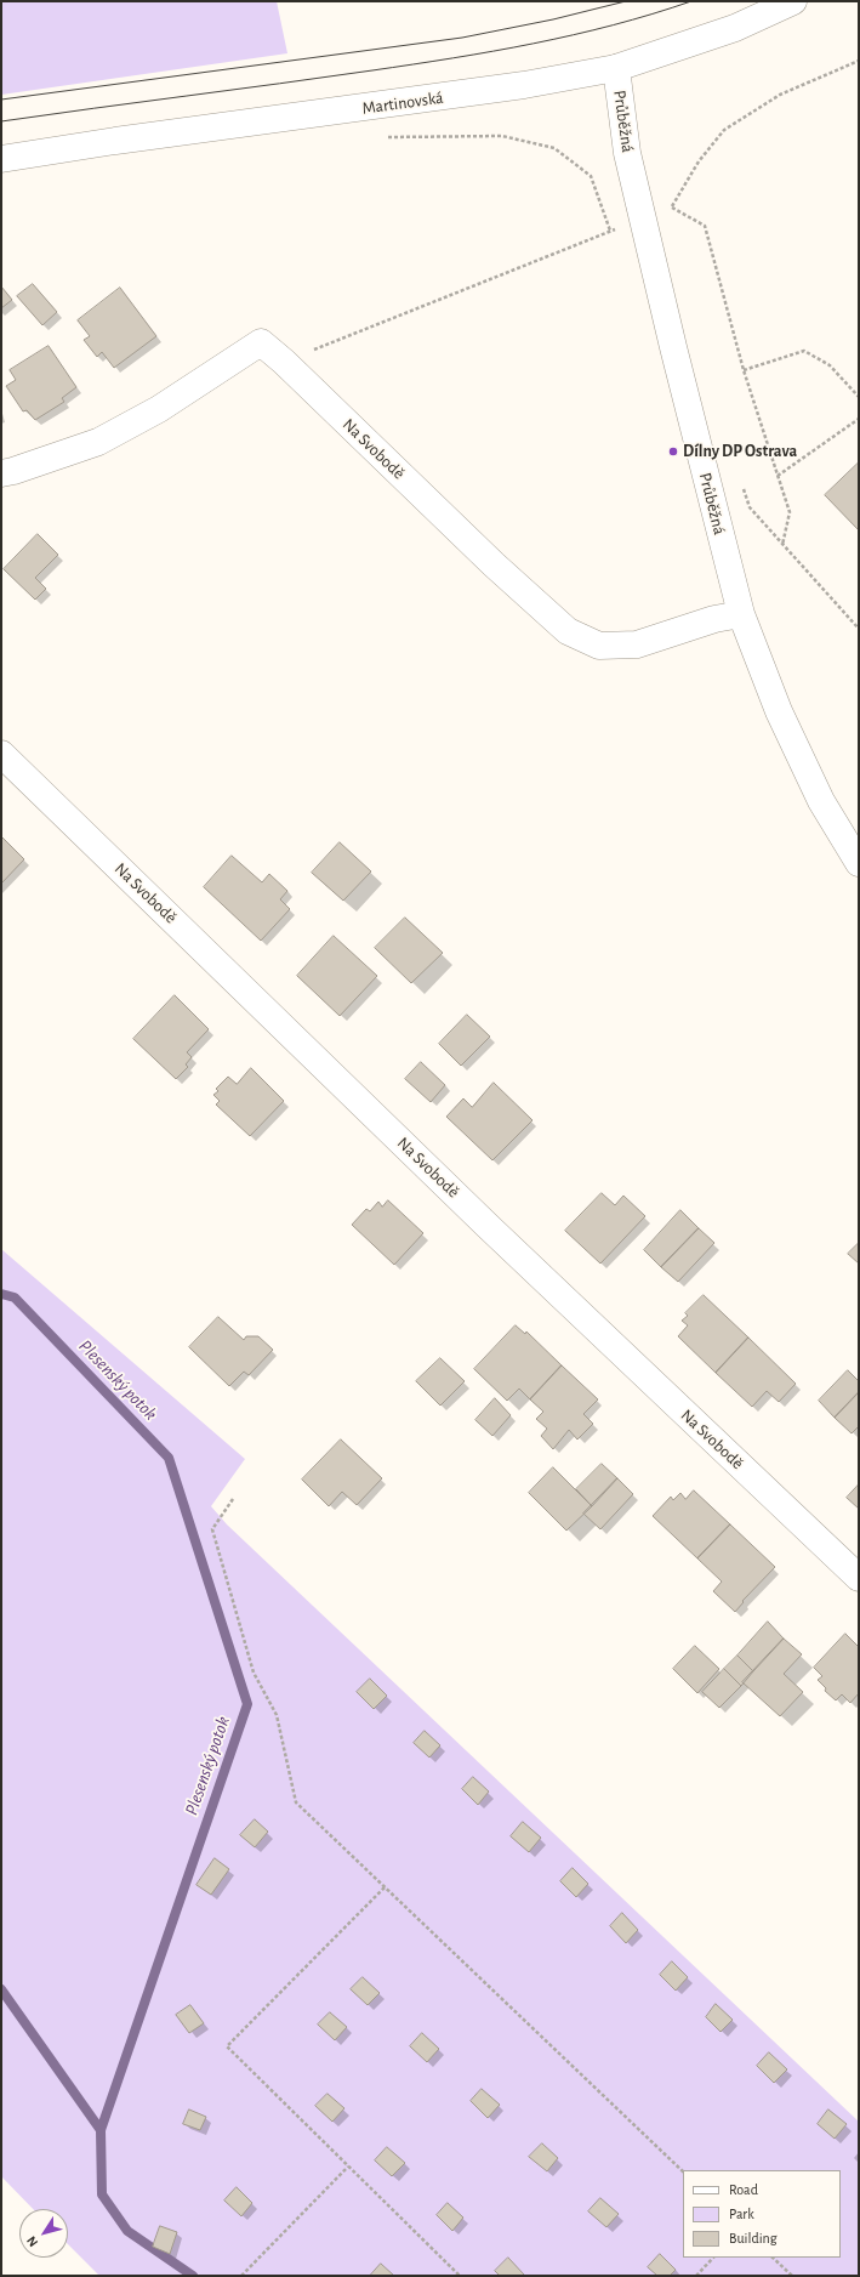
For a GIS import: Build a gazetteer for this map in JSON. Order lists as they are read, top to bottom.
{
  "streets": {
    "street": ["Martinovská", "Průběžná", "Na Svobodě"]
  },
  "crossings": [
    ["Martinovská", "Průběžná"],
    ["Průběžná", "Na Svobodě"]
  ],
  "water": ["Plesenský potok"],
  "places": ["Dílny DP Ostrava"],
  "legend": ["Road", "Park", "Building"],
  "north": "bottom left"
}
